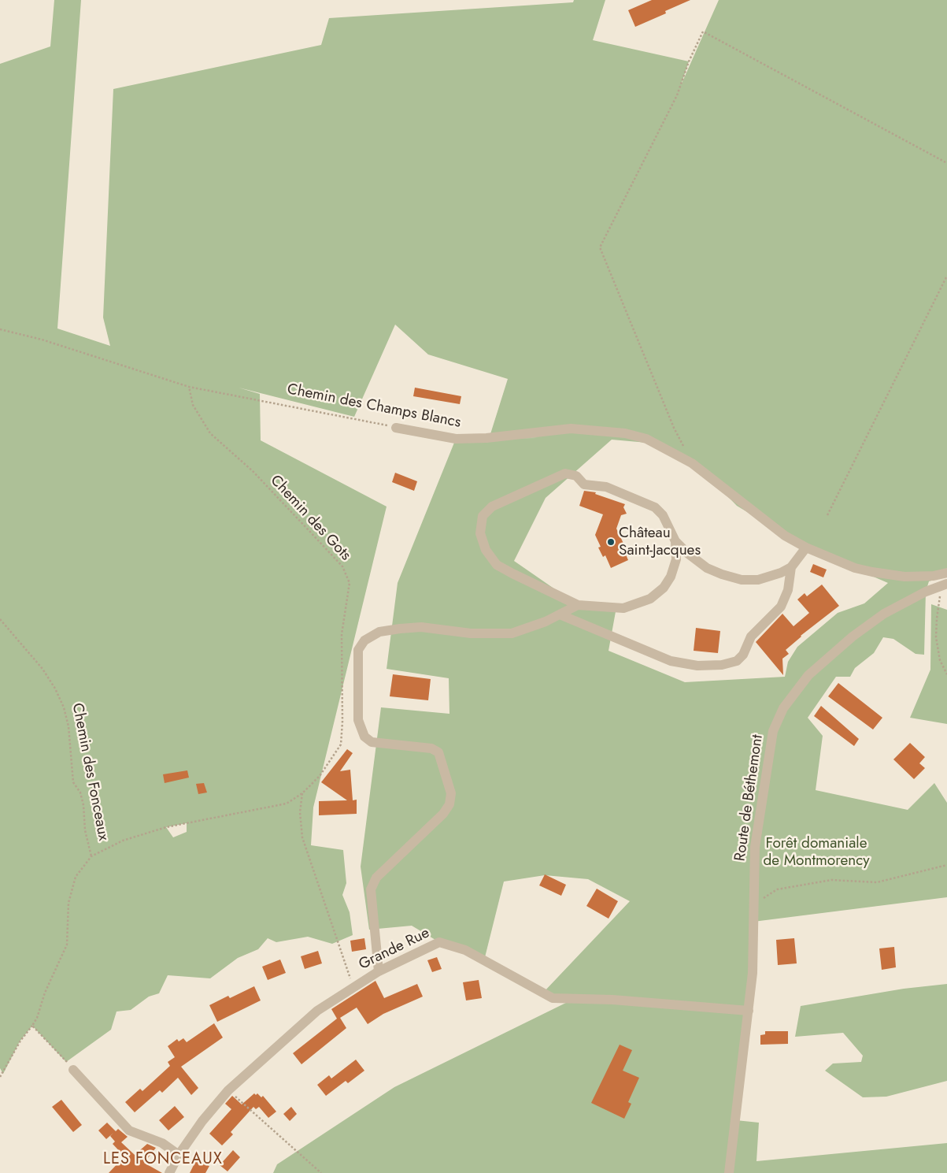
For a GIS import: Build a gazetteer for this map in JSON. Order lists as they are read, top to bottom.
{
  "streets": {
    "street": ["Chemin des Champs Blancs", "Route de Béthemont", "Grande Rue"],
    "path": ["Chemin des Gots", "Chemin des Fonceaux"]
  },
  "crossings": [
    ["Chemin des Champs Blancs", "Chemin des Gots"],
    ["Chemin des Gots", "Chemin des Fonceaux"],
    ["Route de Béthemont", "Grande Rue"]
  ],
  "districts": ["LES FONCEAUX"],
  "parks": ["Forêt domaniale de Montmorency"],
  "places": ["Château Saint-Jacques"]
}
